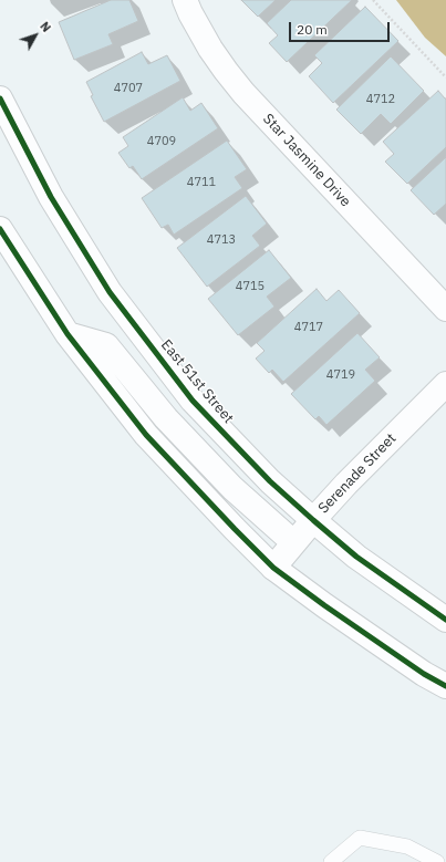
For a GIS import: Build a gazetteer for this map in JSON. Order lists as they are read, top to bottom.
{
  "streets": {
    "street": ["Star Jasmine Drive", "East 51st Street", "Serenade Street"]
  },
  "crossings": [
    ["East 51st Street", "Serenade Street"]
  ],
  "house_numbers": [
    "4707",
    "4712",
    "4709",
    "4711",
    "4713",
    "4715",
    "4717",
    "4719"
  ],
  "scale_bar": "20 m",
  "north": "top right"
}
